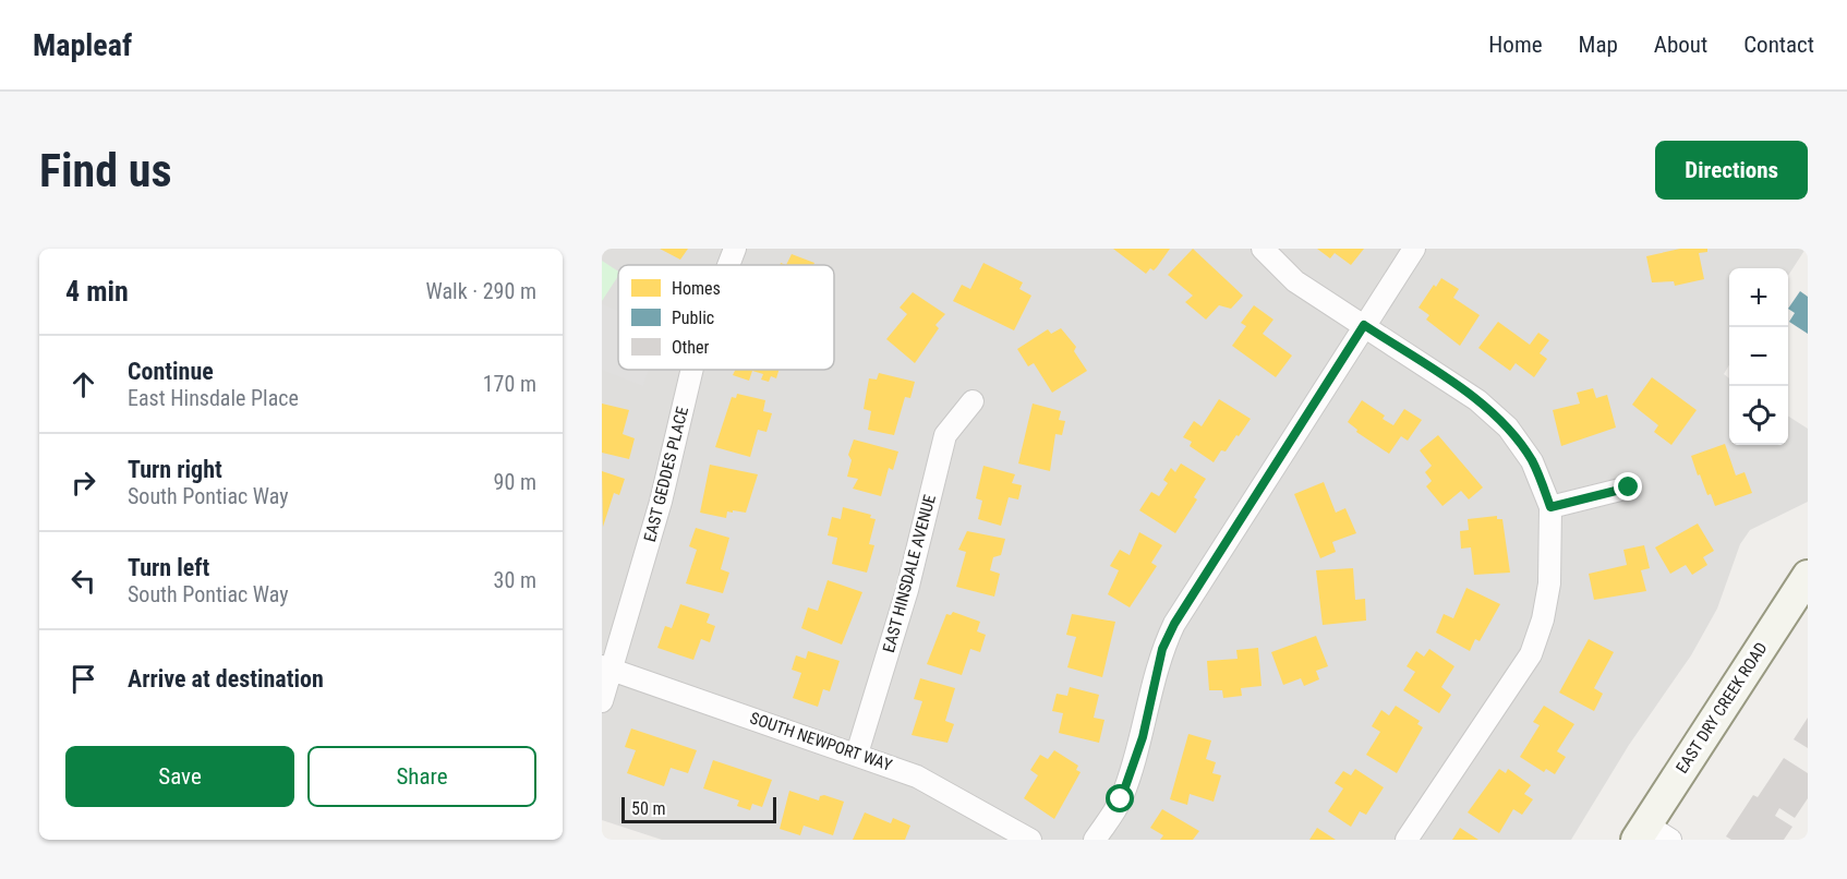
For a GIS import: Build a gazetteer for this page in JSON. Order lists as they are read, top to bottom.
{
  "streets": {
    "main road": ["EAST DRY CREEK ROAD"],
    "street": ["EAST GEDDES PLACE", "EAST HINSDALE AVENUE", "SOUTH NEWPORT WAY"]
  },
  "crossings": [
    ["EAST GEDDES PLACE", "SOUTH NEWPORT WAY"],
    ["EAST HINSDALE AVENUE", "SOUTH NEWPORT WAY"]
  ],
  "legend": ["Homes", "Public", "Other"],
  "scale_bar": "50 m",
  "page": {
    "header": "Mapleaf",
    "nav": [
      "Home",
      "Map",
      "About",
      "Contact"
    ],
    "buttons": [
      "Directions",
      ["Save", "Share"]
    ],
    "title": "Find us",
    "heading": ["4 min", "Walk · 290 m"],
    "map_buttons": ["+", "−"],
    "list": [
      ["Continue", "East Hinsdale Place", "170 m"],
      ["Turn right", "South Pontiac Way", "90 m"],
      ["Turn left", "South Pontiac Way", "30 m"],
      "Arrive at destination"
    ],
    "scale": "50 m"
  }
}
